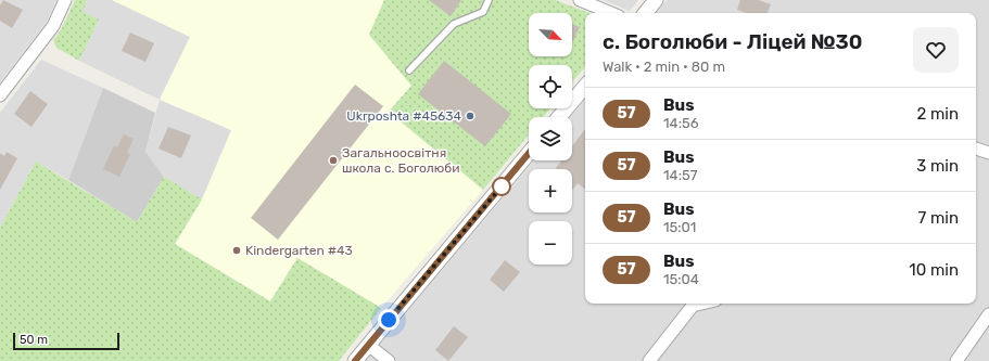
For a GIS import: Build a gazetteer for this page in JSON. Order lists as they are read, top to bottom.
{
  "places": ["Ukrposhta #45634", "Загальноосвітня школа с. Боголюби", "Kindergarten #43"],
  "lines": ["bus line 57"],
  "scale_bar": "50 m",
  "north": "bottom right",
  "page": {
    "map_buttons": ["+", "−"],
    "heading": ["с. Боголюби - Ліцей №30", "Walk · 2 min · 80 m"],
    "list": [
      {
        "mark": "57",
        "name": "Bus",
        "note": "14:56",
        "value": "2 min"
      },
      {
        "mark": "57",
        "name": "Bus",
        "note": "14:57",
        "value": "3 min"
      },
      {
        "mark": "57",
        "name": "Bus",
        "note": "15:01",
        "value": "7 min"
      },
      {
        "mark": "57",
        "name": "Bus",
        "note": "15:04",
        "value": "10 min"
      }
    ],
    "scale": "50 m"
  }
}
